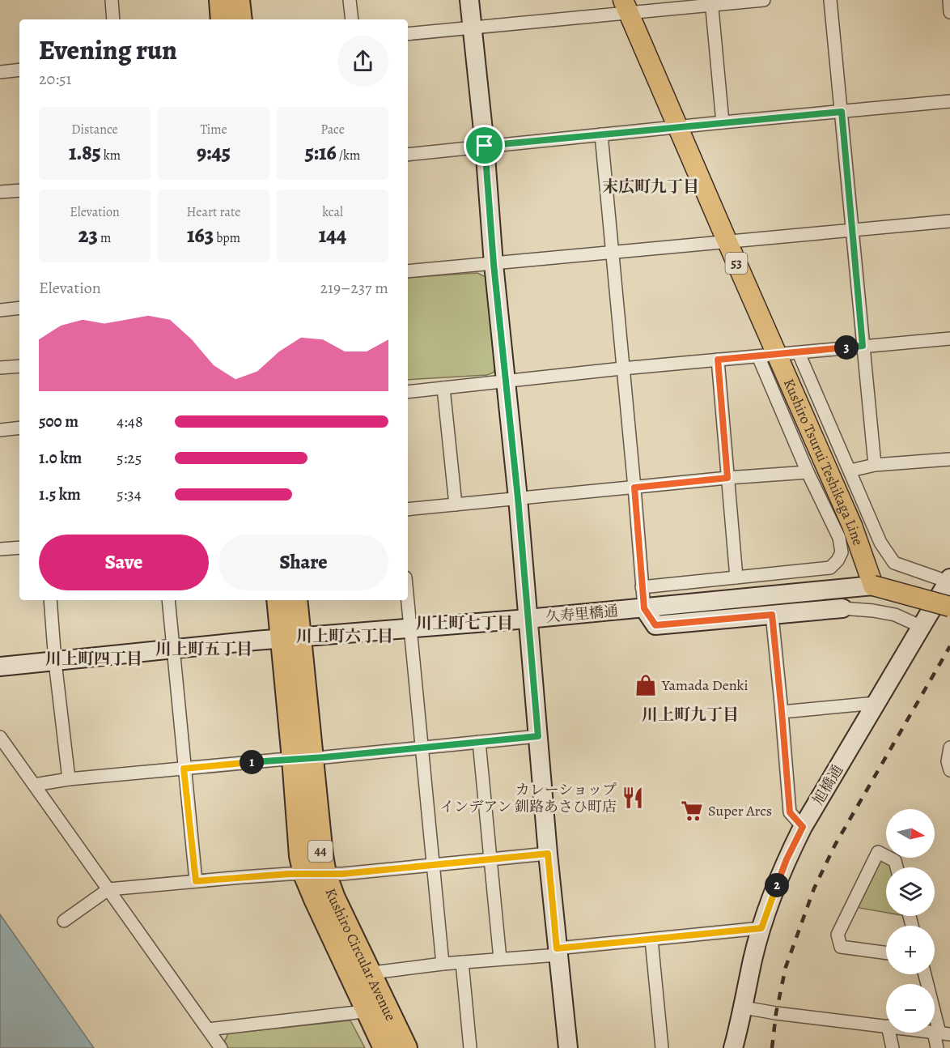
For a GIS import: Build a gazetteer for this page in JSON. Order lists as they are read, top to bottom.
{
  "streets": {
    "highway": ["44", "Kushiro Circular Avenue"],
    "main road": ["53", "Kushiro Tsurui Teshikaga Line"],
    "street": ["久寿里橋通", "旭橋通"]
  },
  "crossings": [
    ["Kushiro Tsurui Teshikaga Line", "久寿里橋通"],
    ["久寿里橋通", "Kushiro Circular Avenue"]
  ],
  "districts": [
    "末広町九丁目",
    "川上町七丁目",
    "川上町六丁目",
    "川上町五丁目",
    "川上町四丁目",
    "川上町九丁目"
  ],
  "places": {
    "shop": ["Yamada Denki"],
    "restaurant": ["カレーショップ インデアン 釧路あさひ町店"],
    "supermarket": ["Super Arcs"]
  },
  "north": "right",
  "page": {
    "heading": ["Evening run", "20:51"],
    "stats": [
      ["Distance", "1.85 km"],
      ["Time", "9:45"],
      ["Pace", "5:16 /km"],
      ["Elevation", "23 m"],
      ["Heart rate", "163 bpm"],
      ["kcal", "144"]
    ],
    "chart": ["Elevation", "219–237 m"],
    "pins": ["3", "1", "2"],
    "list": [
      {
        "name": "500 m",
        "note": "4:48"
      },
      {
        "name": "1.0 km",
        "note": "5:25"
      },
      {
        "name": "1.5 km",
        "note": "5:34"
      }
    ],
    "buttons": ["Save", "Share"],
    "map_buttons": ["+", "−"]
  }
}
